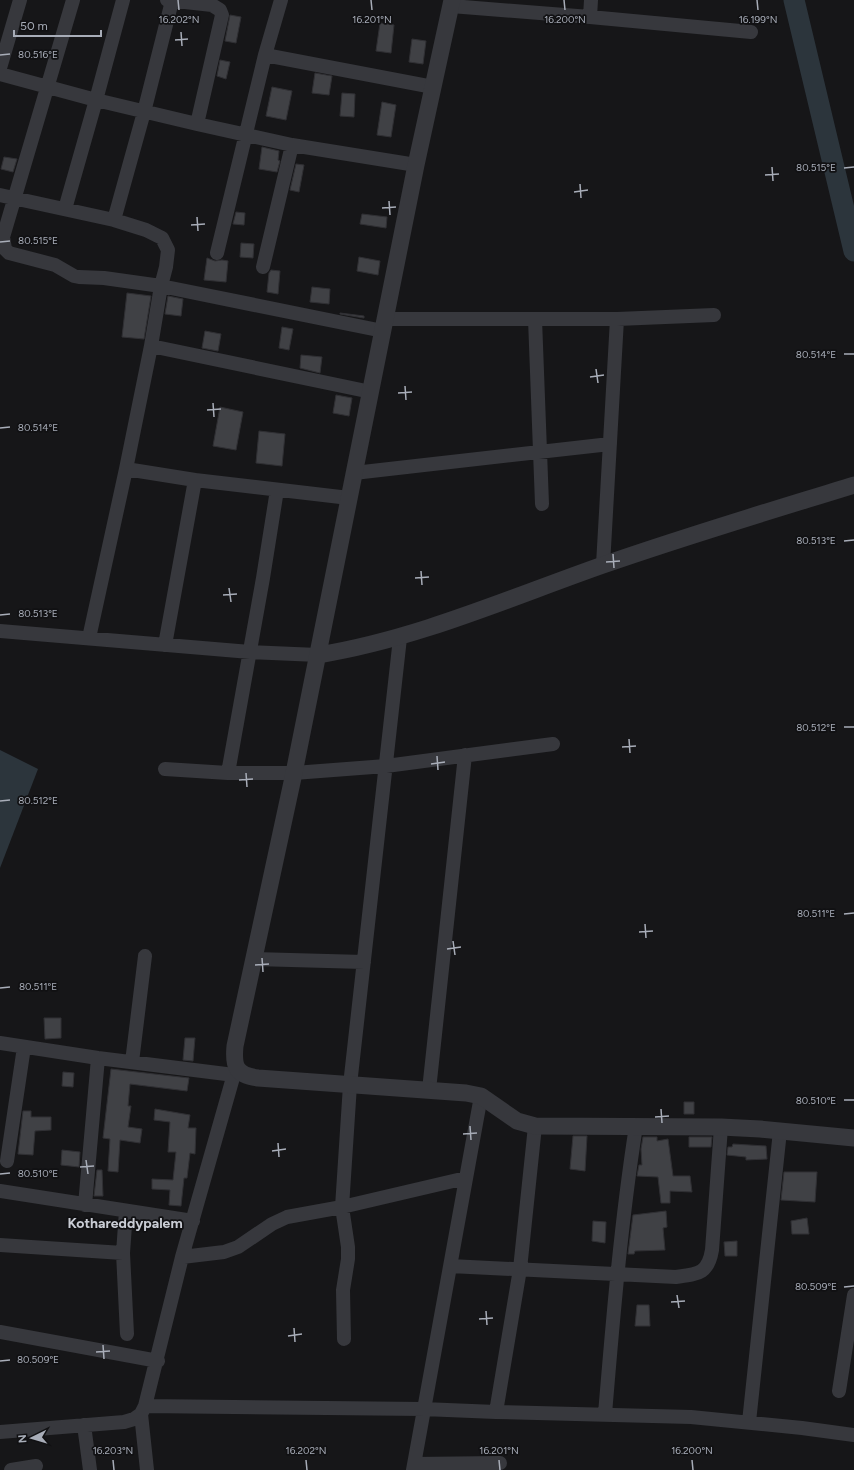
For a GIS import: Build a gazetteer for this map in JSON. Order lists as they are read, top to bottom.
{
  "districts": ["Kothareddypalem"],
  "scale_bar": "50 m",
  "north": "left",
  "coordinates": [
    "16.202°N",
    "16.201°N",
    "16.200°N",
    "16.199°N",
    "80.516°E",
    "80.515°E",
    "80.514°E",
    "80.513°E",
    "80.512°E",
    "80.511°E",
    "80.510°E",
    "80.509°E",
    "16.203°N"
  ]
}
